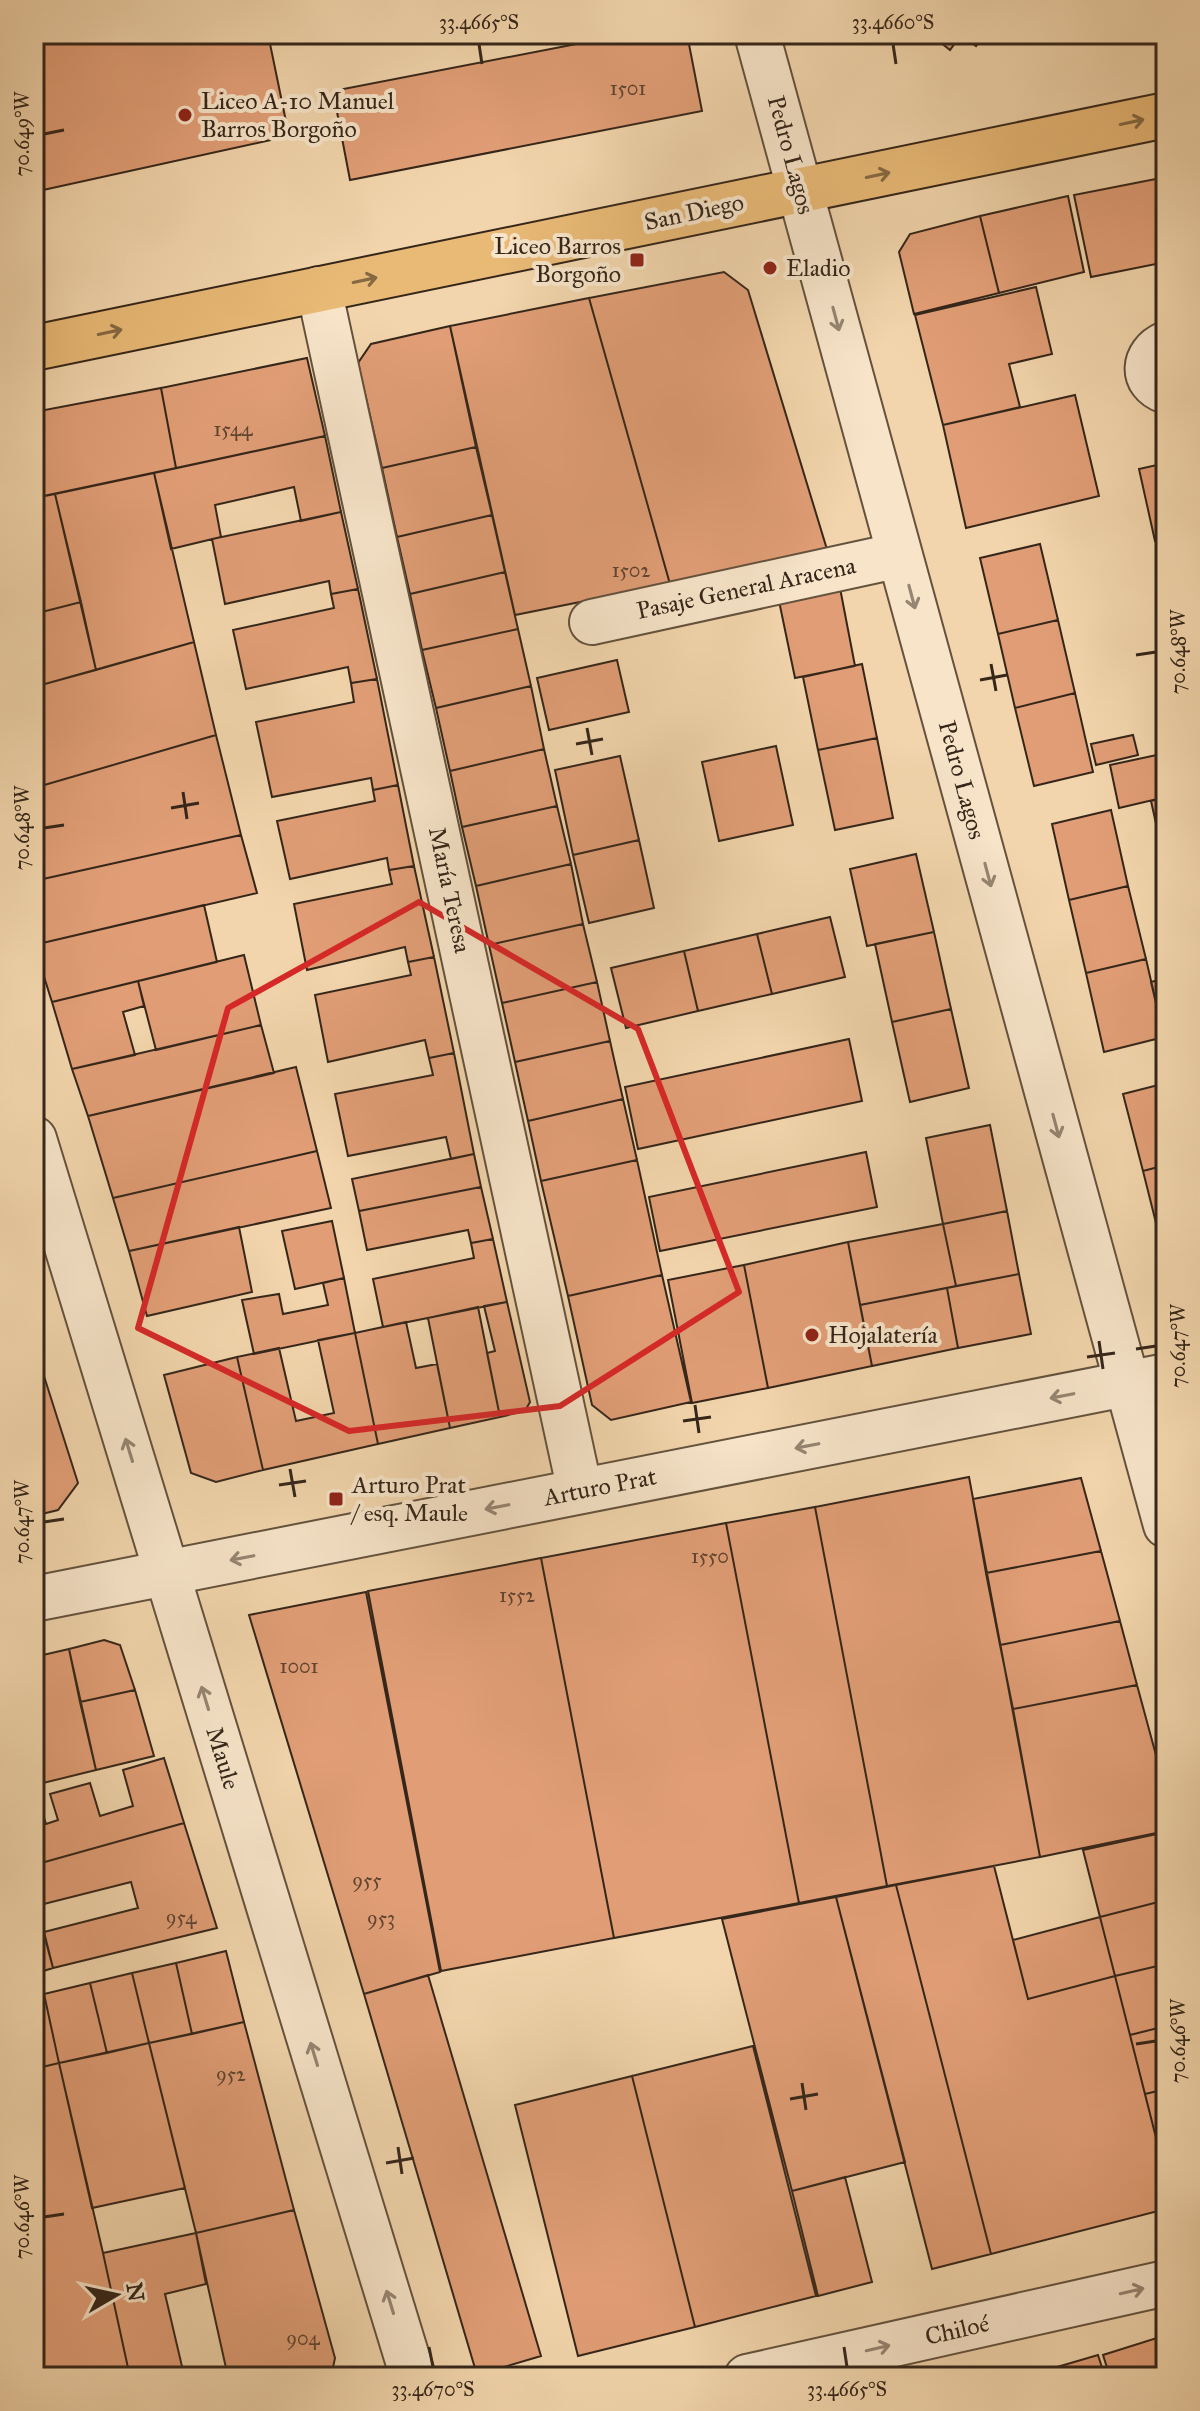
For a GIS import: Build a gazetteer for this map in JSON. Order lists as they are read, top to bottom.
{
  "streets": {
    "main road": ["San Diego"],
    "street": [
      "Pedro Lagos",
      "Pasaje General Aracena",
      "María Teresa",
      "Arturo Prat",
      "Maule",
      "Chiloé"
    ]
  },
  "crossings": [
    ["Pedro Lagos", "San Diego"],
    ["Pedro Lagos", "Pasaje General Aracena"],
    ["Pedro Lagos", "Arturo Prat"],
    ["San Diego", "María Teresa"],
    ["María Teresa", "Arturo Prat"],
    ["Arturo Prat", "Maule"]
  ],
  "one_way": [
    "Pedro Lagos",
    "San Diego",
    "Arturo Prat",
    "Maule",
    "Chiloé"
  ],
  "places": {
    "other": ["Liceo A-10 Manuel Barros Borgoño", "Eladio", "Hojalatería"],
    "transit": ["Liceo Barros Borgoño", "Arturo Prat / esq. Maule"]
  },
  "house_numbers": [
    "1501",
    "1544",
    "1502",
    "1550",
    "1552",
    "1001",
    "955",
    "954",
    "953",
    "952",
    "904"
  ],
  "north": "right",
  "coordinates": [
    "33.4665°S",
    "33.4660°S",
    "70.649°W",
    "70.648°W",
    "70.647°W",
    "70.646°W",
    "33.4670°S"
  ]
}
